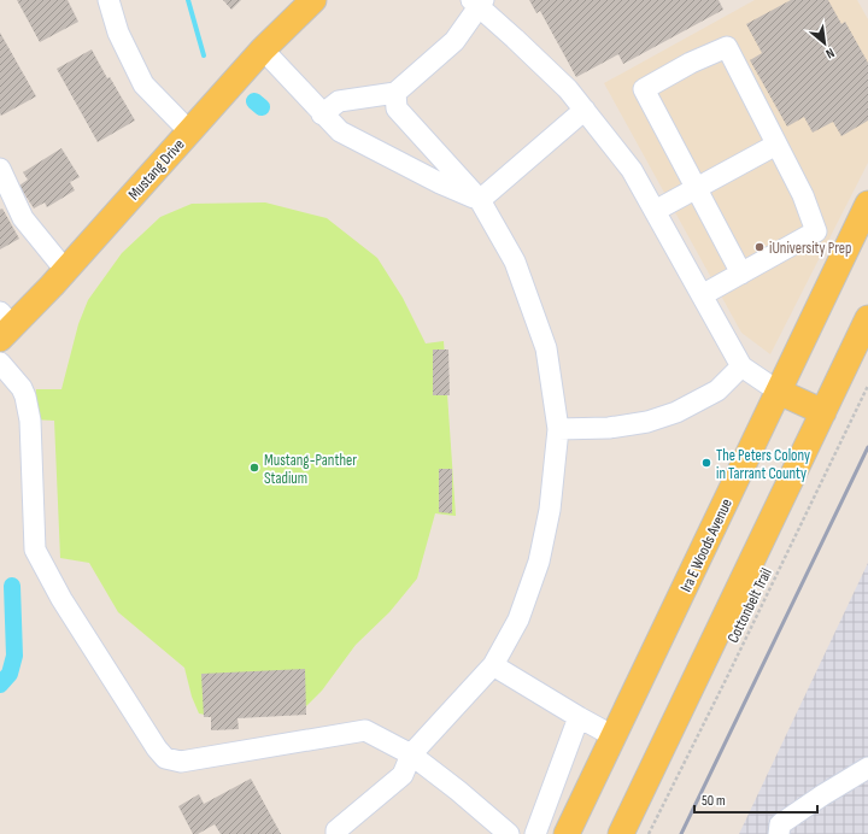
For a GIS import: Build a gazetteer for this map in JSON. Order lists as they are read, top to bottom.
{
  "streets": {
    "main road": ["Mustang Drive", "Ira E Woods Avenue"],
    "path": ["Cottonbelt Trail"]
  },
  "places": ["iUniversity Prep", "The Peters Colony in Tarrant County", "Mustang-Panther Stadium"],
  "scale_bar": "50 m",
  "north": "bottom right"
}
